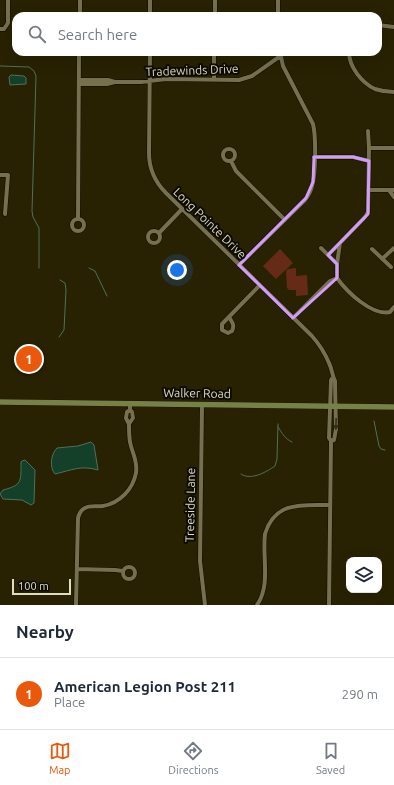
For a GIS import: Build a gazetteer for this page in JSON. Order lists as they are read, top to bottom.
{
  "streets": {
    "street": [
      "Tradewinds Drive",
      "Long Pointe Drive",
      "Walker Road",
      "Treeside Lane"
    ]
  },
  "crossings": [
    ["Tradewinds Drive", "Long Pointe Drive"],
    ["Long Pointe Drive", "Walker Road"],
    ["Walker Road", "Treeside Lane"]
  ],
  "scale_bar": "100 m",
  "page": {
    "search": "Search here",
    "pins": "1",
    "scale": "100 m",
    "heading": "Nearby",
    "list": [
      {
        "mark": "1",
        "name": "American Legion Post 211",
        "note": "Place",
        "value": "290 m"
      }
    ],
    "nav": ["Map", "Directions", "Saved"]
  }
}
